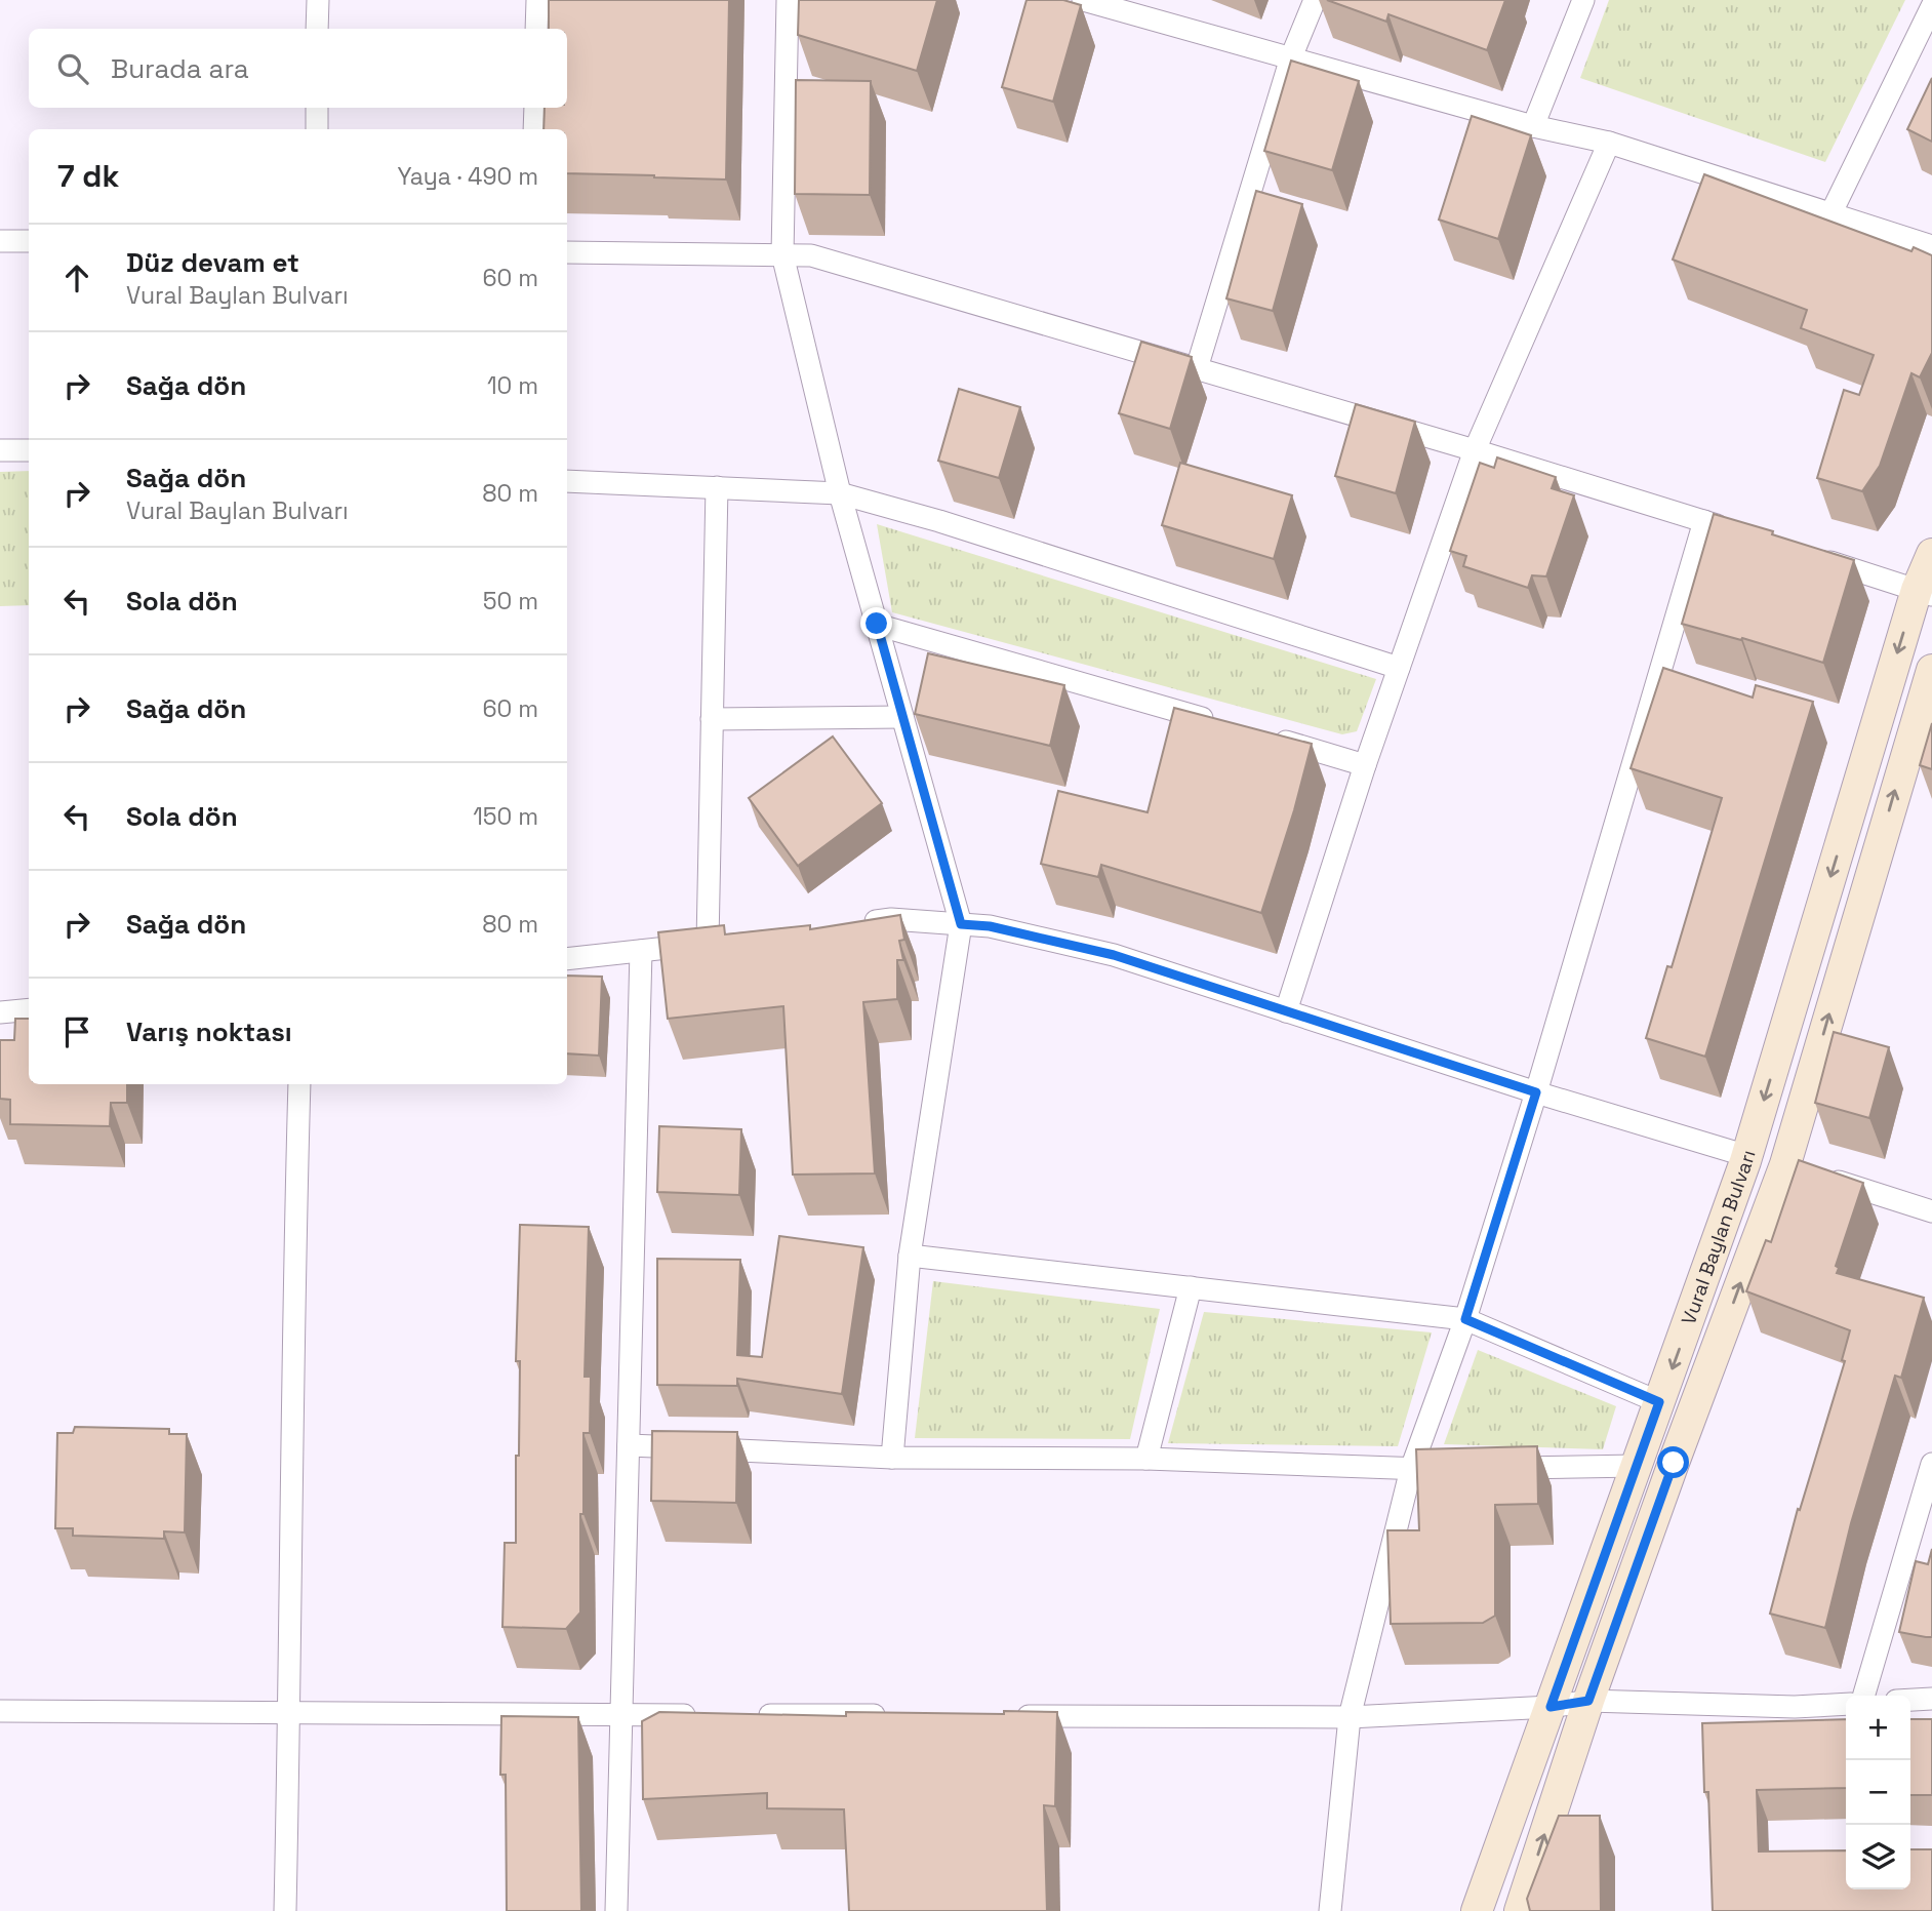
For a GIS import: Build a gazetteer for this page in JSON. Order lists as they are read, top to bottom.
{
  "streets": {
    "main road": ["Vural Baylan Bulvarı"]
  },
  "page": {
    "search": "Burada ara",
    "heading": ["7 dk", "Yaya · 490 m"],
    "list": [
      ["Düz devam et", "Vural Baylan Bulvarı", "60 m"],
      ["Sağa dön", "10 m"],
      ["Sağa dön", "Vural Baylan Bulvarı", "80 m"],
      ["Sola dön", "50 m"],
      ["Sağa dön", "60 m"],
      ["Sola dön", "150 m"],
      ["Sağa dön", "80 m"],
      "Varış noktası"
    ],
    "map_buttons": ["+", "−"]
  }
}
